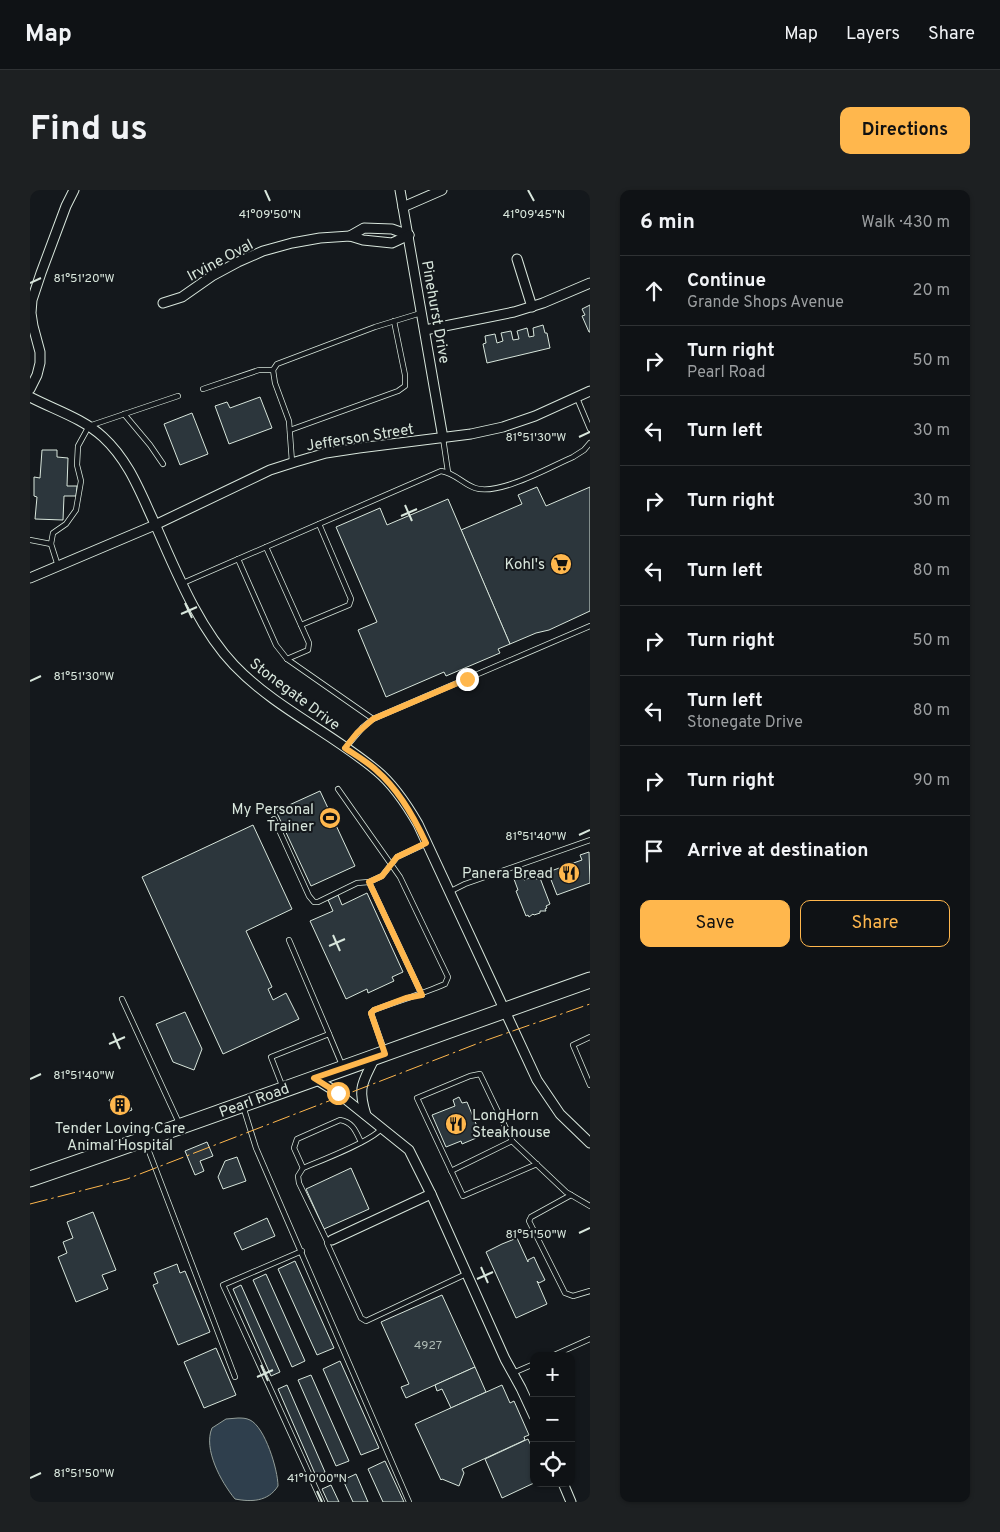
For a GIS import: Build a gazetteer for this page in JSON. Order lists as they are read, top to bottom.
{
  "streets": {
    "main road": ["Pearl Road"],
    "street": [
      "Irvine Oval",
      "Pinehurst Drive",
      "Jefferson Street",
      "Stonegate Drive"
    ]
  },
  "crossings": [
    ["Irvine Oval", "Pinehurst Drive"],
    ["Pinehurst Drive", "Jefferson Street"],
    ["Jefferson Street", "Stonegate Drive"],
    ["Stonegate Drive", "Pearl Road"]
  ],
  "places": {
    "supermarket": ["Kohl's"],
    "sports": ["My Personal Trainer"],
    "restaurant": ["Panera Bread", "LongHorn Steakhouse"],
    "building": ["Tender Loving Care Animal Hospital"]
  },
  "house_numbers": ["4927"],
  "page": {
    "header": "Map",
    "nav": ["Map", "Layers", "Share"],
    "buttons": [
      "Directions",
      ["Save", "Share"]
    ],
    "title": "Find us",
    "heading": ["6 min", "Walk · 430 m"],
    "list": [
      ["Continue", "Grande Shops Avenue", "20 m"],
      ["Turn right", "Pearl Road", "50 m"],
      ["Turn left", "30 m"],
      ["Turn right", "30 m"],
      ["Turn left", "80 m"],
      ["Turn right", "50 m"],
      ["Turn left", "Stonegate Drive", "80 m"],
      ["Turn right", "90 m"],
      "Arrive at destination"
    ],
    "map_buttons": ["+", "−"]
  },
  "coordinates": [
    "41°09'50\"N",
    "41°09'45\"N",
    "81°51'20\"W",
    "81°51'30\"W",
    "81°51'40\"W",
    "81°51'50\"W",
    "41°10'00\"N"
  ]
}
